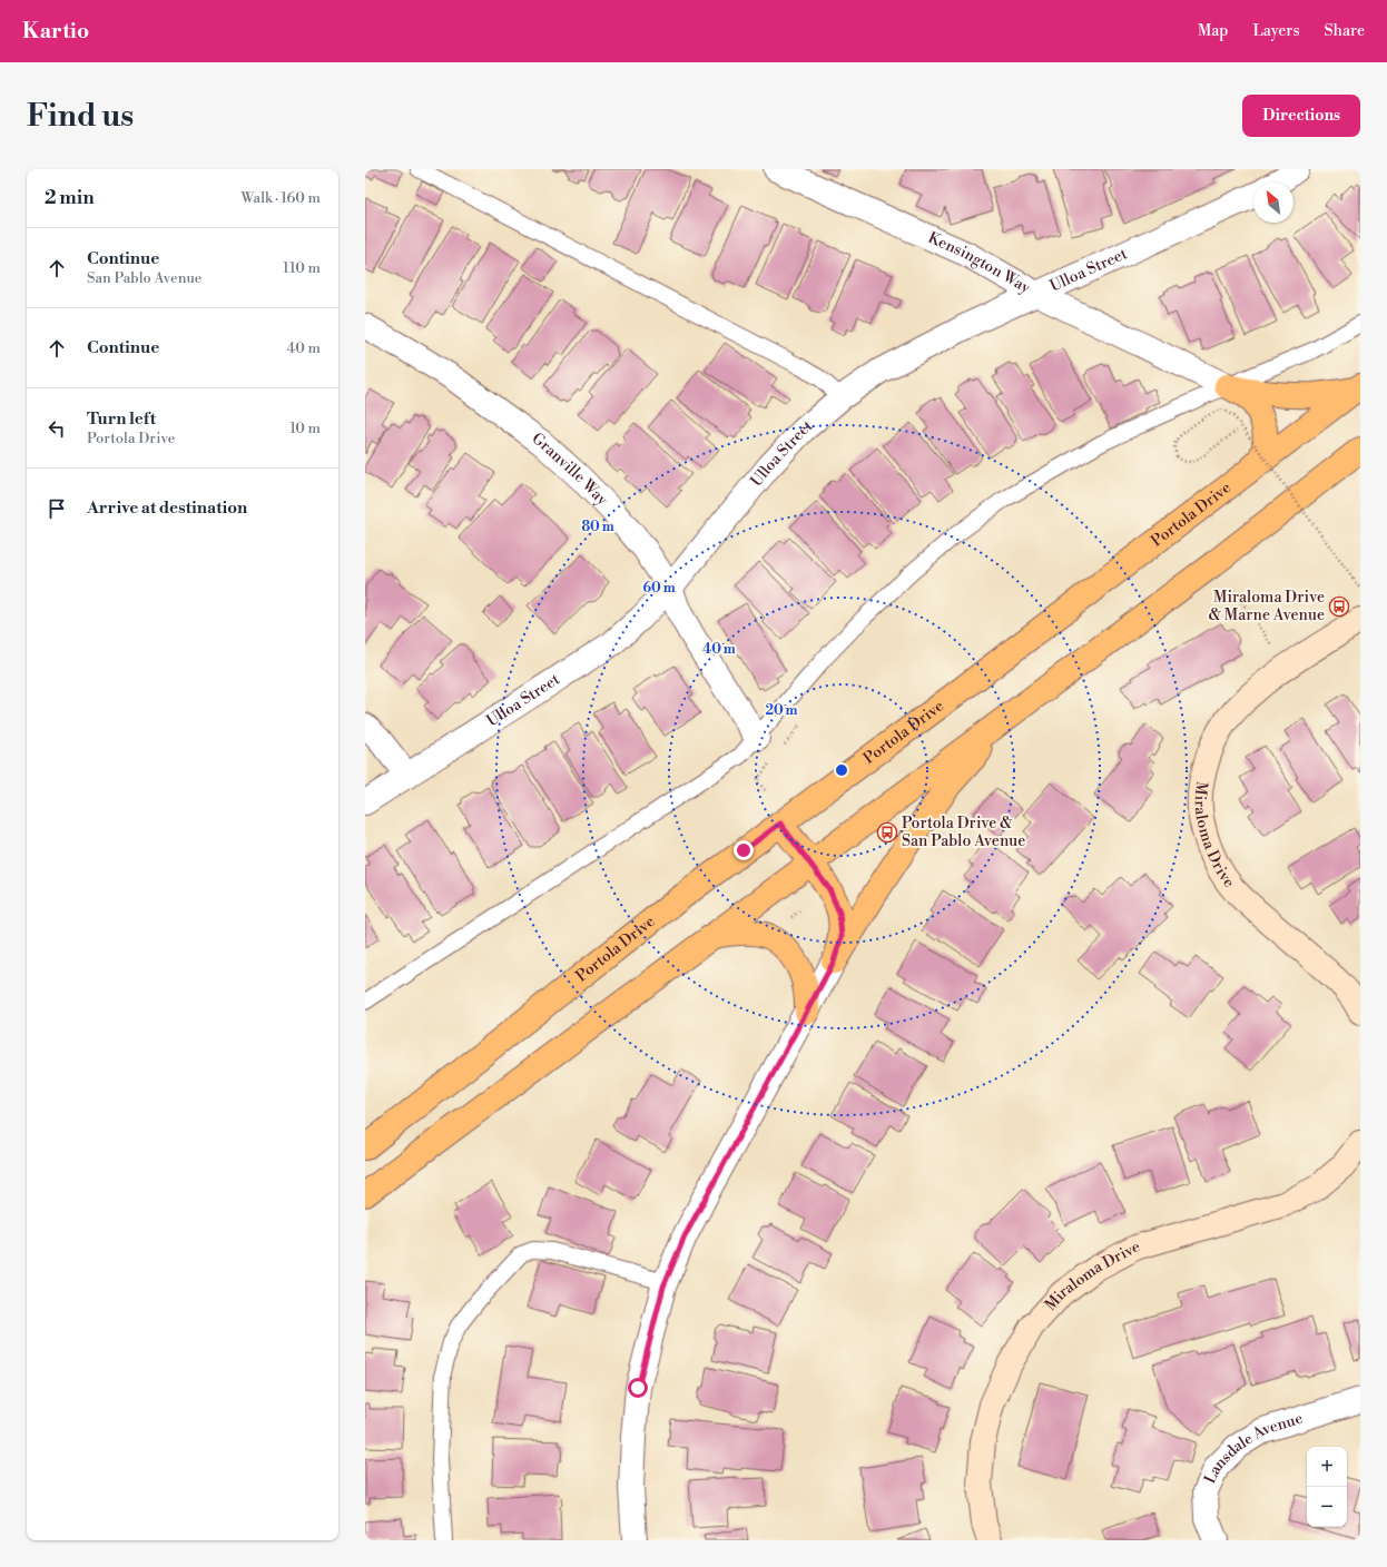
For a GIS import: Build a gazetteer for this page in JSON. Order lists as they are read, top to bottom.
{
  "streets": {
    "main road": ["Portola Drive"],
    "street": [
      "Kensington Way",
      "Ulloa Street",
      "Granville Way",
      "Miraloma Drive",
      "Lansdale Avenue"
    ]
  },
  "crossings": [
    ["Kensington Way", "Ulloa Street"],
    ["Ulloa Street", "Granville Way"]
  ],
  "places": {
    "bus stop": ["Miraloma Drive & Marne Avenue", "Portola Drive & San Pablo Avenue"]
  },
  "north": "top left",
  "page": {
    "header": "Kartio",
    "nav": ["Map", "Layers", "Share"],
    "buttons": "Directions",
    "title": "Find us",
    "heading": ["2 min", "Walk · 160 m"],
    "list": [
      ["Continue", "San Pablo Avenue", "110 m"],
      ["Continue", "40 m"],
      ["Turn left", "Portola Drive", "10 m"],
      "Arrive at destination"
    ],
    "map_buttons": ["+", "−"]
  },
  "rings": [
    "80 m",
    "60 m",
    "40 m",
    "20 m"
  ]
}
